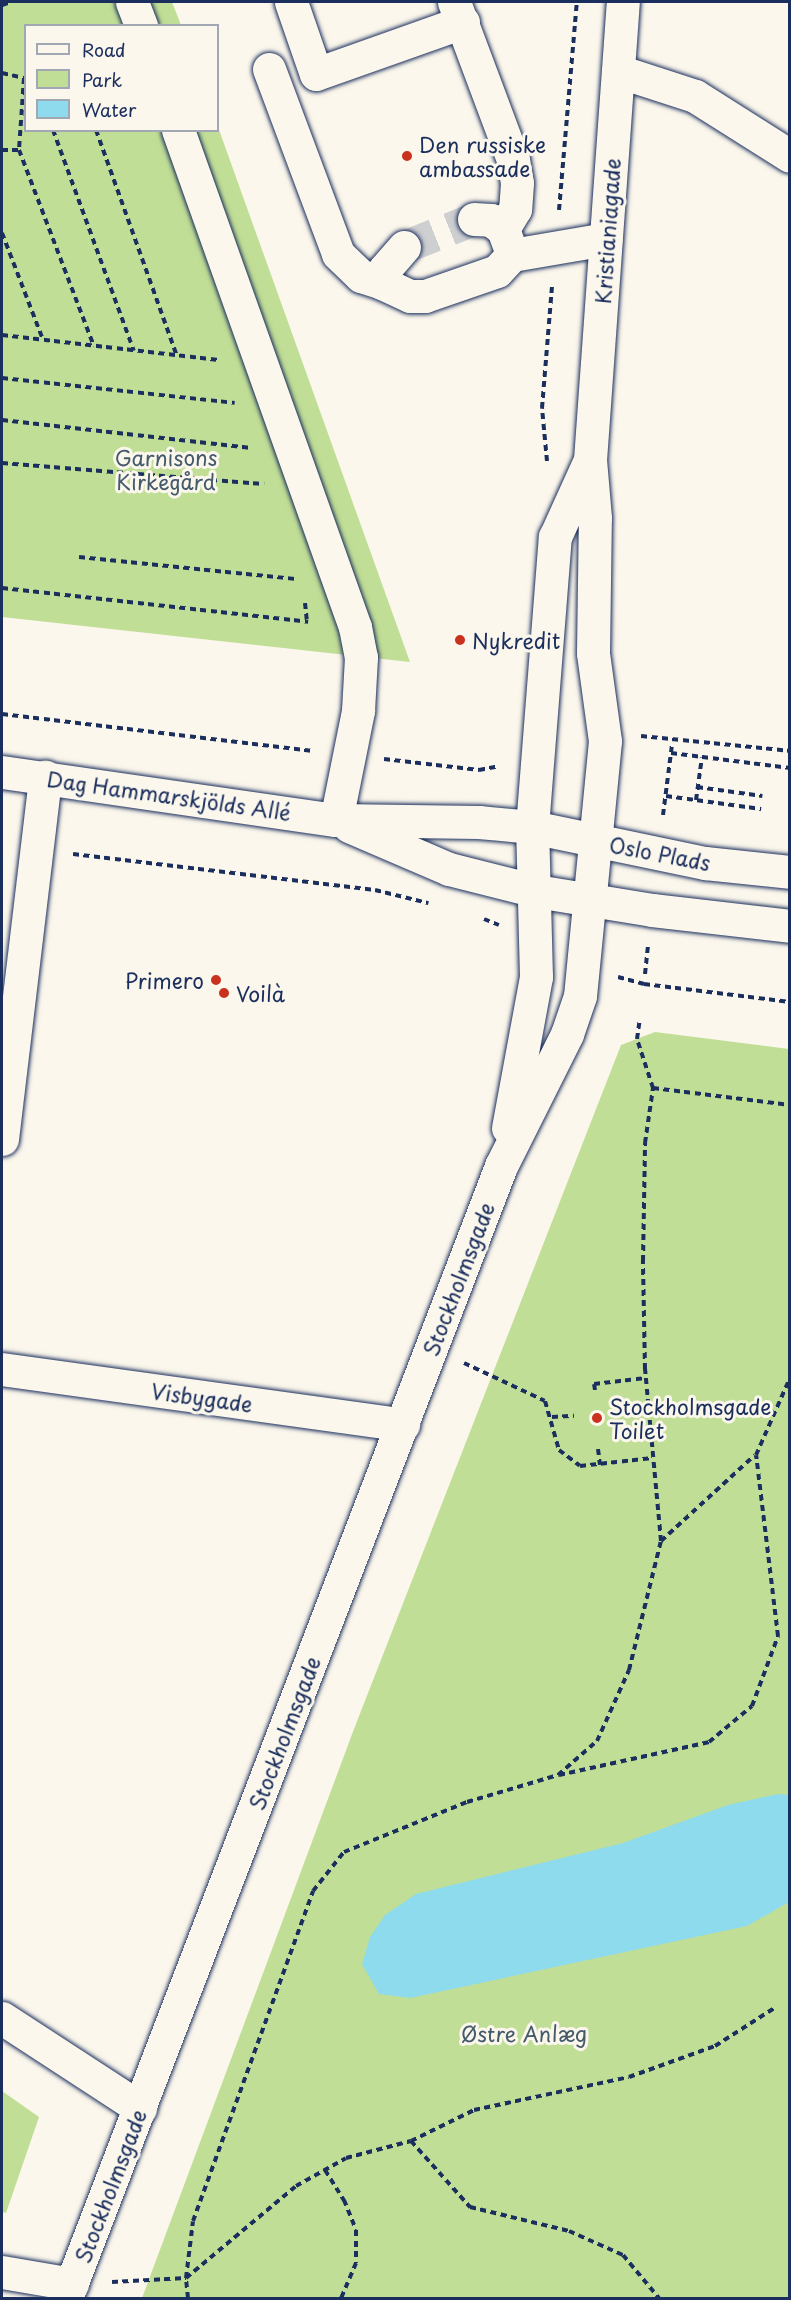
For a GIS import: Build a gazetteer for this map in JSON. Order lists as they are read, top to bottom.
{
  "streets": {
    "street": [
      "Kristianiagade",
      "Dag Hammarskjölds Allé",
      "Oslo Plads",
      "Stockholmsgade",
      "Visbygade"
    ]
  },
  "crossings": [
    ["Kristianiagade", "Dag Hammarskjölds Allé"],
    ["Kristianiagade", "Oslo Plads"],
    ["Kristianiagade", "Stockholmsgade"],
    ["Dag Hammarskjölds Allé", "Oslo Plads"],
    ["Dag Hammarskjölds Allé", "Stockholmsgade"],
    ["Oslo Plads", "Stockholmsgade"],
    ["Stockholmsgade", "Visbygade"]
  ],
  "parks": ["Garnisons Kirkegård", "Østre Anlæg"],
  "places": [
    "Den russiske ambassade",
    "Nykredit",
    "Primero",
    "Voilà",
    "Stockholmsgade Toilet"
  ],
  "legend": ["Road", "Park", "Water"]
}
